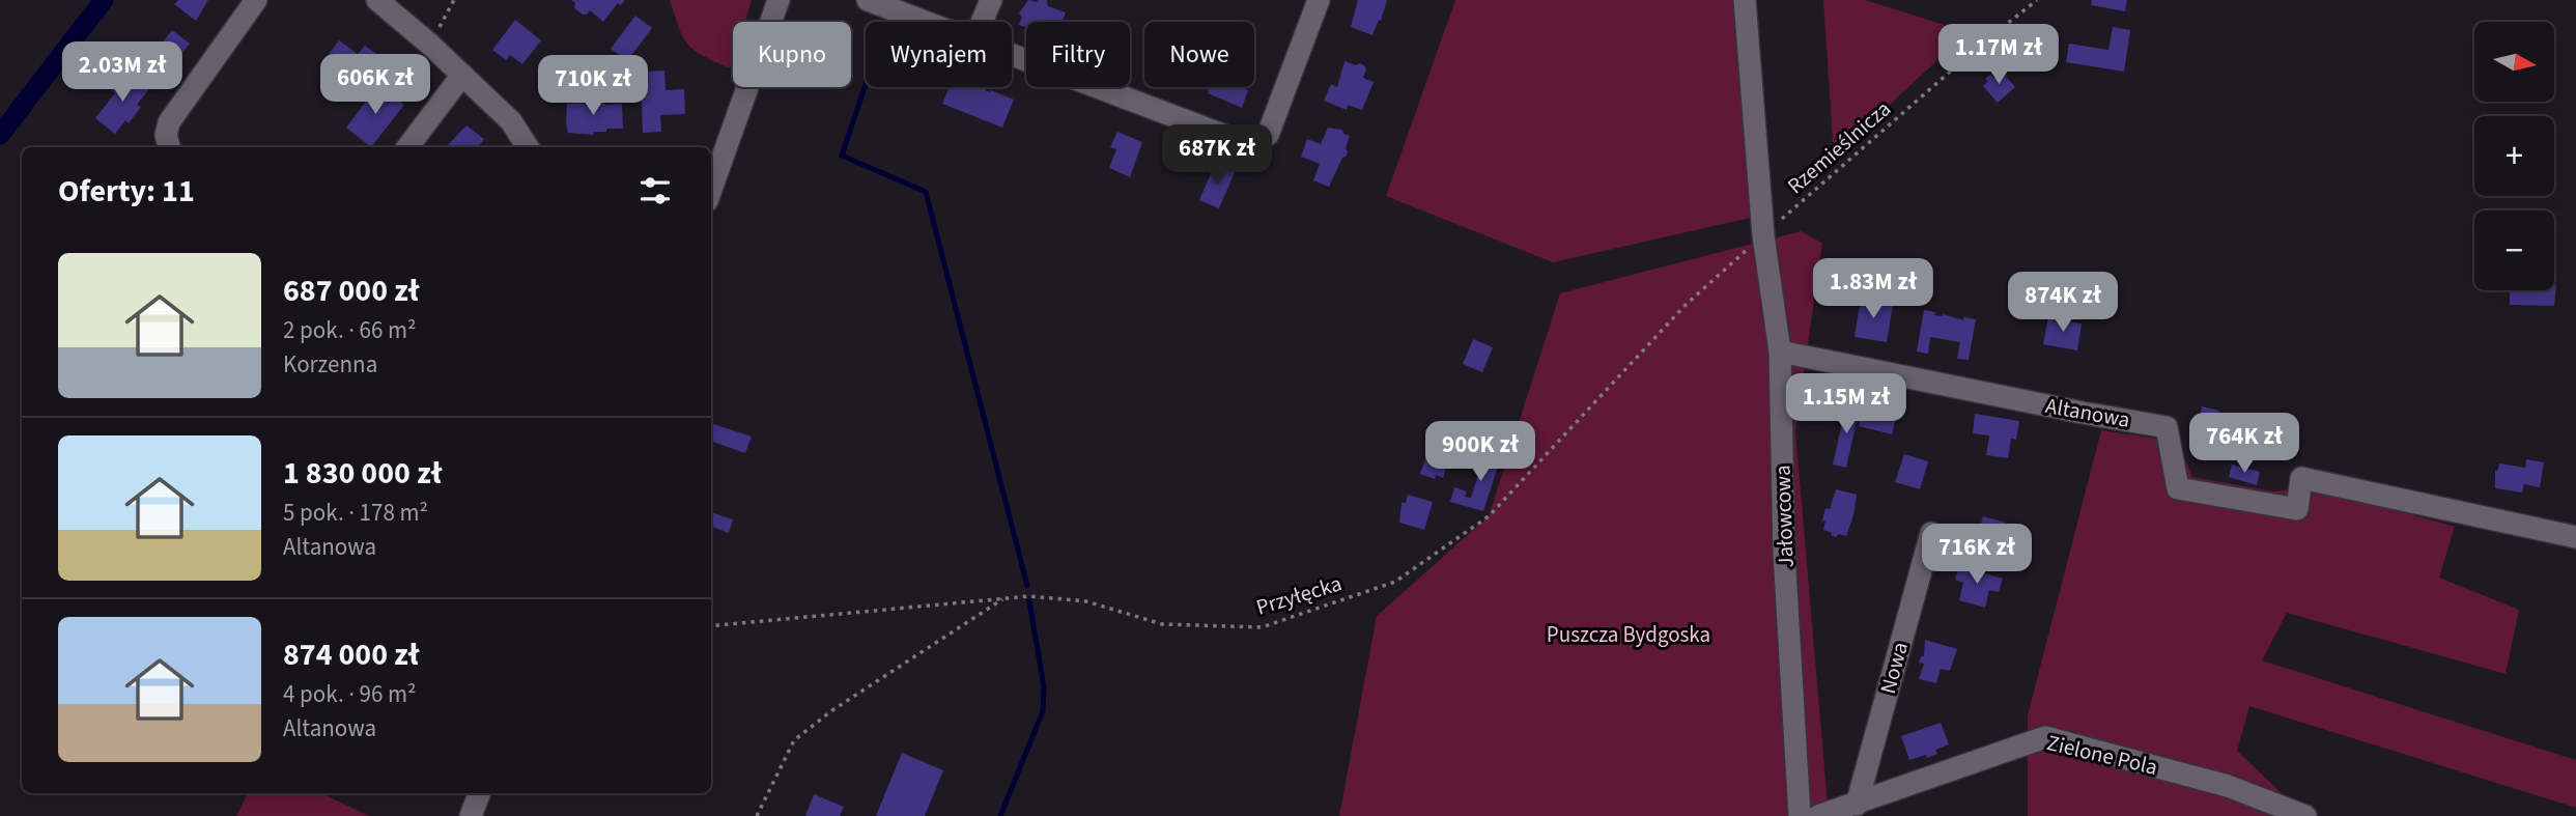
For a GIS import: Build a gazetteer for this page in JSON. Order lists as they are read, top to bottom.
{
  "streets": {
    "street": [
      "Altanowa",
      "Jałowcowa",
      "Nowa",
      "Zielone Pola"
    ],
    "path": ["Rzemieślnicza", "Przyłęcka"]
  },
  "crossings": [
    ["Rzemieślnicza", "Jałowcowa"],
    ["Rzemieślnicza", "Przyłęcka"],
    ["Altanowa", "Jałowcowa"],
    ["Jałowcowa", "Przyłęcka"],
    ["Nowa", "Zielone Pola"]
  ],
  "parks": ["Puszcza Bydgoska"],
  "north": "right",
  "page": {
    "map_buttons": ["+", "−"],
    "chip": [
      "Kupno",
      "Wynajem",
      "Filtry",
      "Nowe"
    ],
    "price": [
      "1.17M zł",
      "2.03M zł",
      "606K zł",
      "710K zł",
      "687K zł",
      "1.83M zł",
      "874K zł",
      "1.15M zł",
      "764K zł",
      "900K zł",
      "716K zł"
    ],
    "heading": "Oferty: 11",
    "list": [
      {
        "name": "687 000 zł",
        "note": "2 pok. · 66 m² · Korzenna"
      },
      {
        "name": "1 830 000 zł",
        "note": "5 pok. · 178 m² · Altanowa"
      },
      {
        "name": "874 000 zł",
        "note": "4 pok. · 96 m² · Altanowa"
      }
    ]
  }
}
